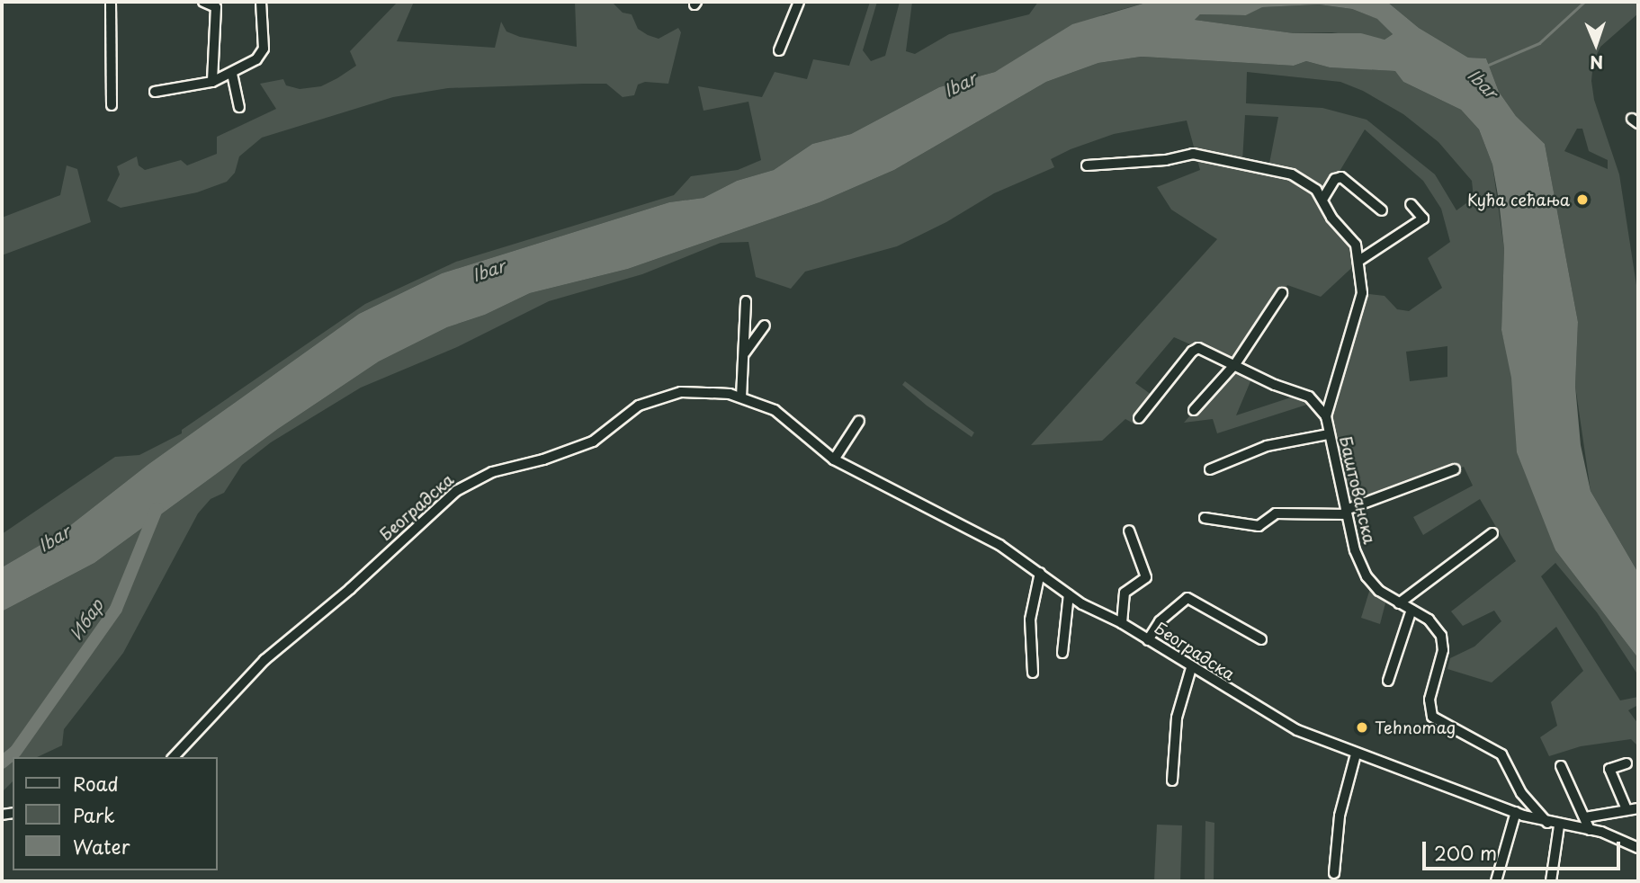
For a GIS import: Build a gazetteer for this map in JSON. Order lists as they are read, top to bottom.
{
  "streets": {
    "street": ["Баштованска", "Београдска"]
  },
  "crossings": [
    ["Баштованска", "Београдска"]
  ],
  "water": ["Ibar", "Ибар"],
  "places": ["Кућа сећања", "Tehnomag"],
  "legend": ["Road", "Park", "Water"],
  "scale_bar": "200 m",
  "north": "bottom"
}
